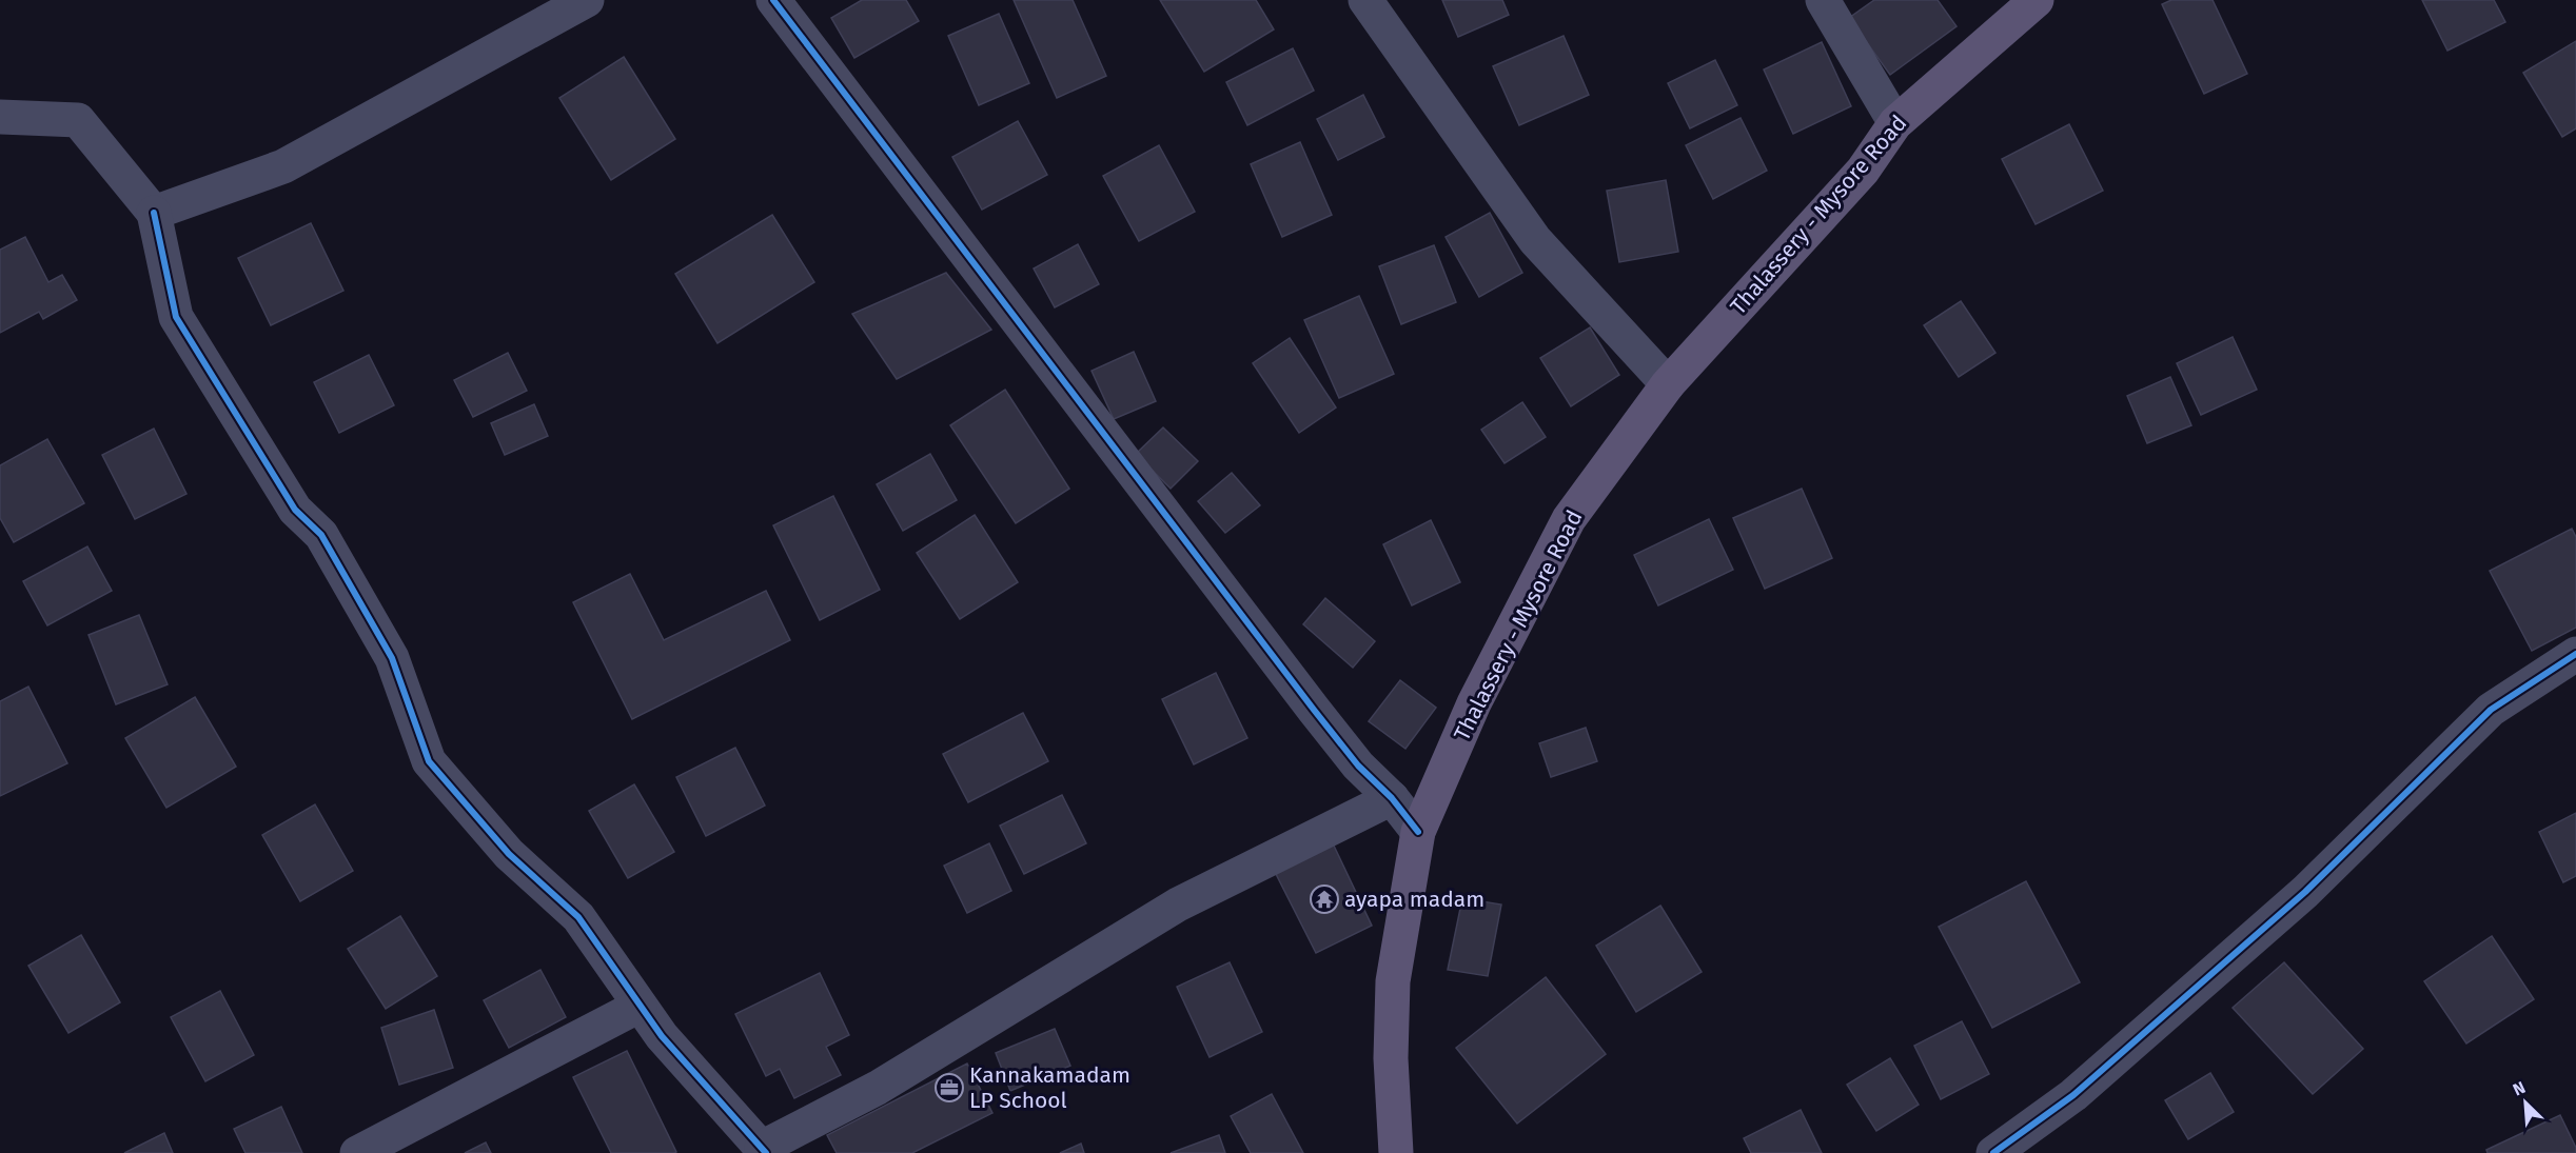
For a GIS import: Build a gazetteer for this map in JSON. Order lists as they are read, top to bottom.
{
  "streets": {
    "main road": ["Thalassery - Mysore Road"]
  },
  "places": {
    "temple": ["ayapa madam"],
    "office": ["Kannakamadam LP School"]
  },
  "north": "top left"
}
